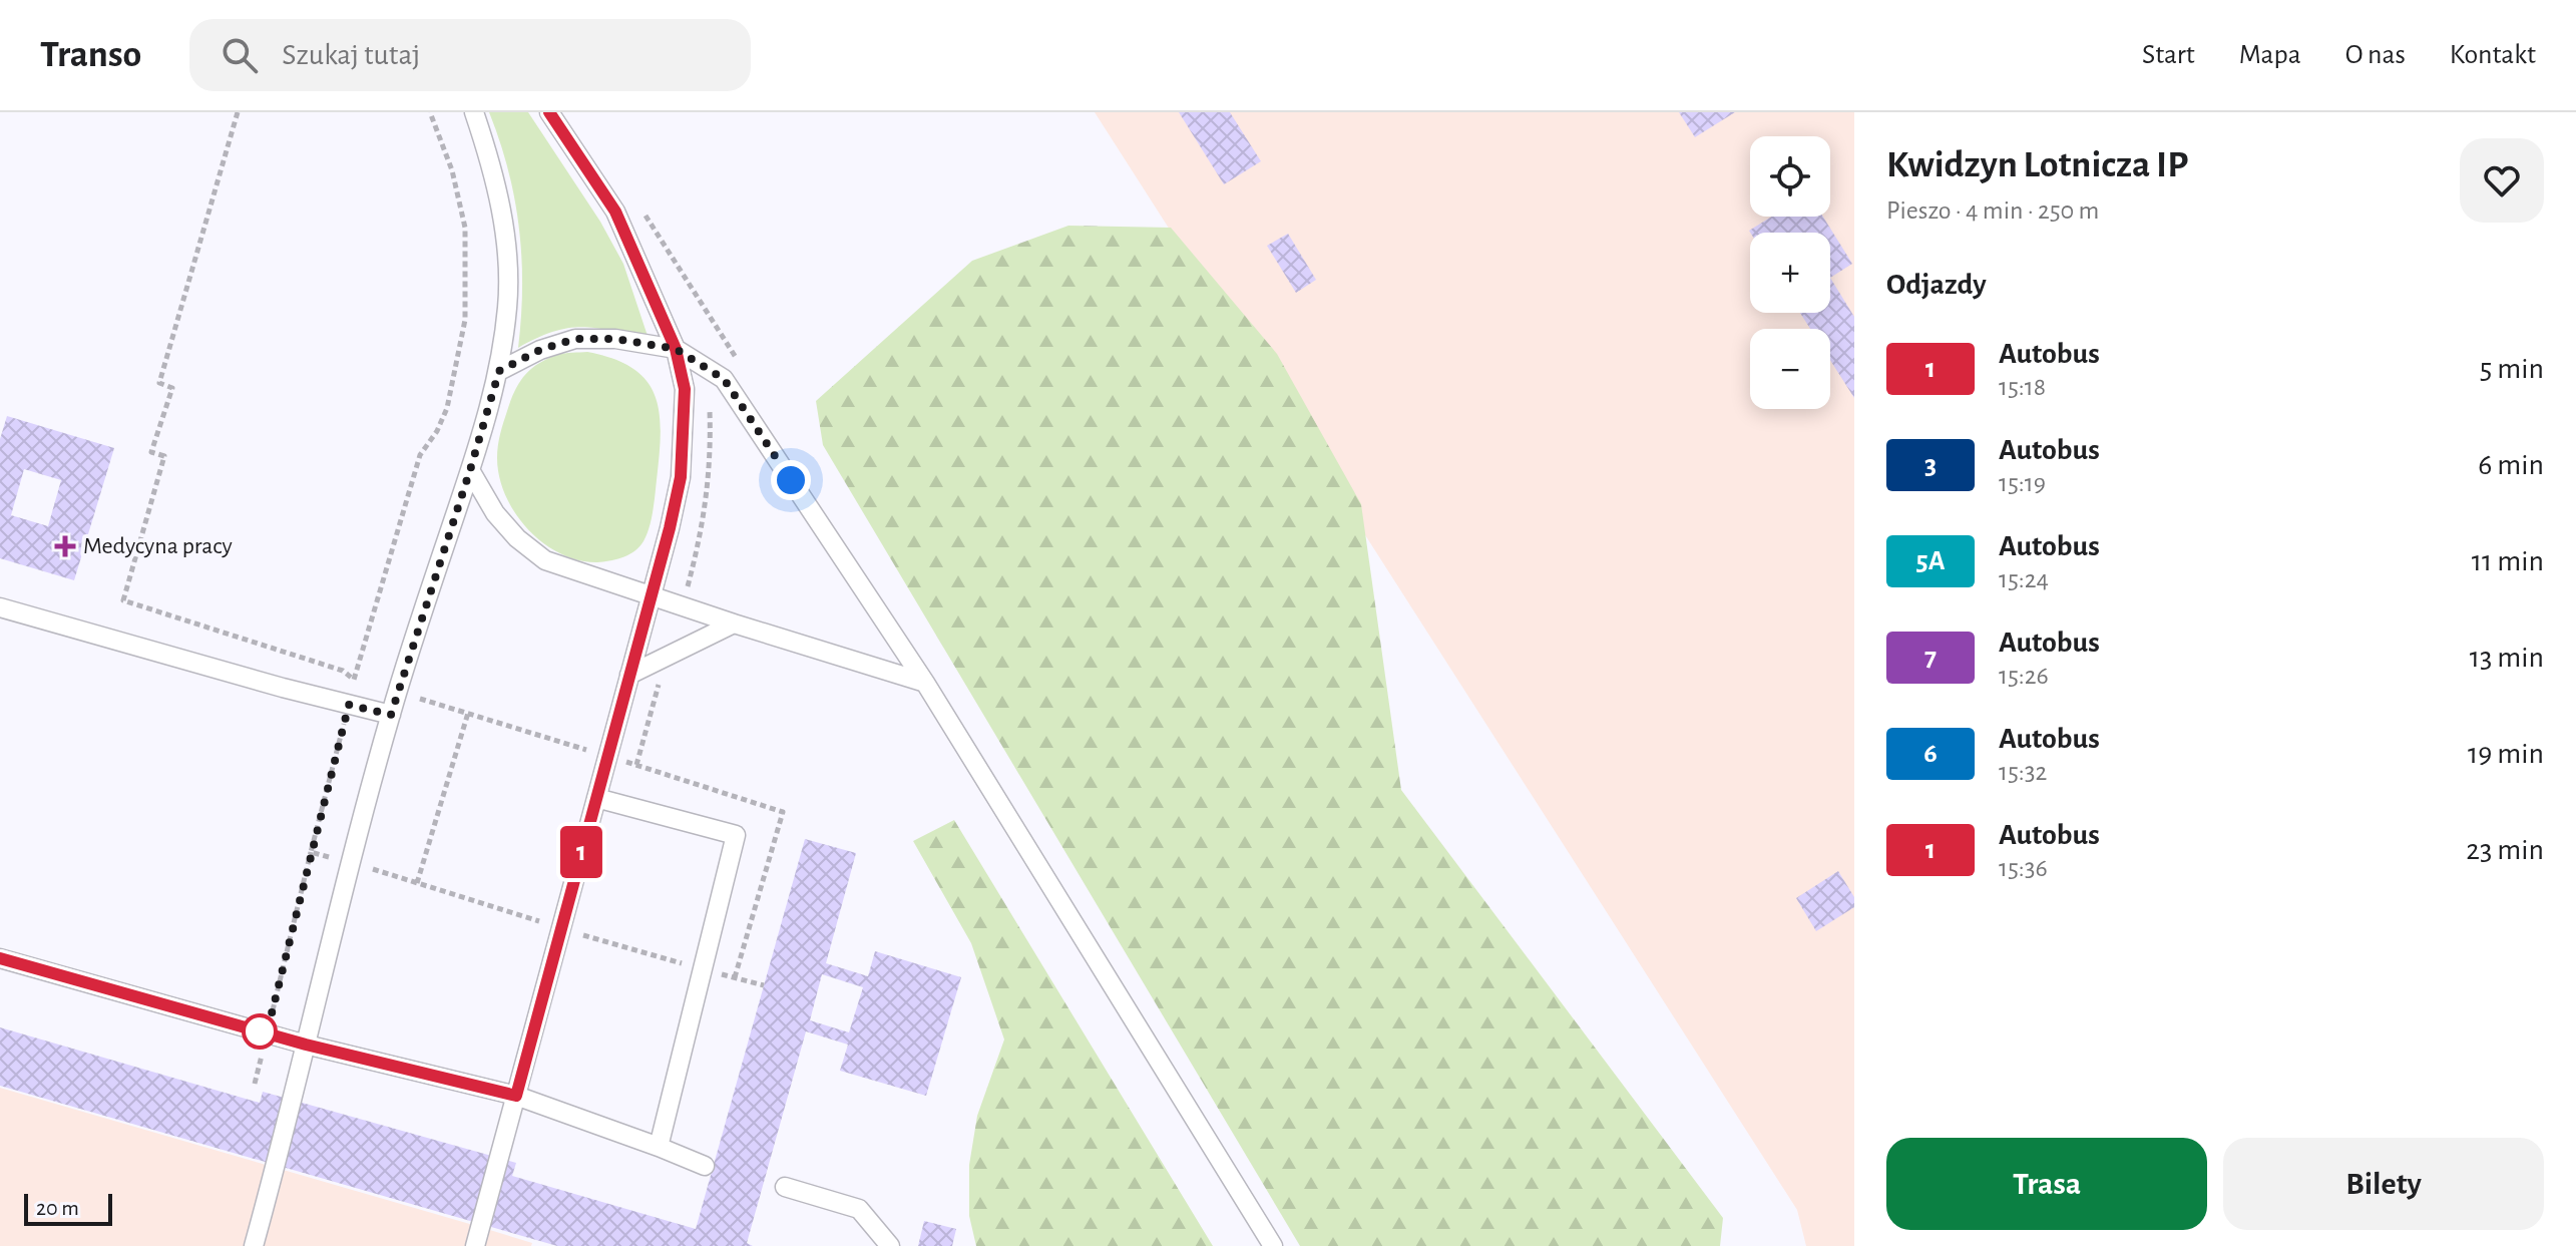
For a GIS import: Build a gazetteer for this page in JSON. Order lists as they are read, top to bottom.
{
  "places": {
    "health": ["Medycyna pracy"]
  },
  "lines": ["bus line 1"],
  "scale_bar": "20 m",
  "page": {
    "header": "Transo",
    "search": "Szukaj tutaj",
    "nav": [
      "Start",
      "Mapa",
      "O nas",
      "Kontakt"
    ],
    "on_map": "1",
    "heading": [
      ["Kwidzyn Lotnicza IP", "Pieszo · 4 min · 250 m"],
      "Odjazdy"
    ],
    "map_buttons": ["+", "−"],
    "list": [
      {
        "mark": "1",
        "name": "Autobus",
        "note": "15:18",
        "value": "5 min"
      },
      {
        "mark": "3",
        "name": "Autobus",
        "note": "15:19",
        "value": "6 min"
      },
      {
        "mark": "5A",
        "name": "Autobus",
        "note": "15:24",
        "value": "11 min"
      },
      {
        "mark": "7",
        "name": "Autobus",
        "note": "15:26",
        "value": "13 min"
      },
      {
        "mark": "6",
        "name": "Autobus",
        "note": "15:32",
        "value": "19 min"
      },
      {
        "mark": "1",
        "name": "Autobus",
        "note": "15:36",
        "value": "23 min"
      }
    ],
    "buttons": ["Trasa", "Bilety"],
    "scale": "20 m"
  }
}
